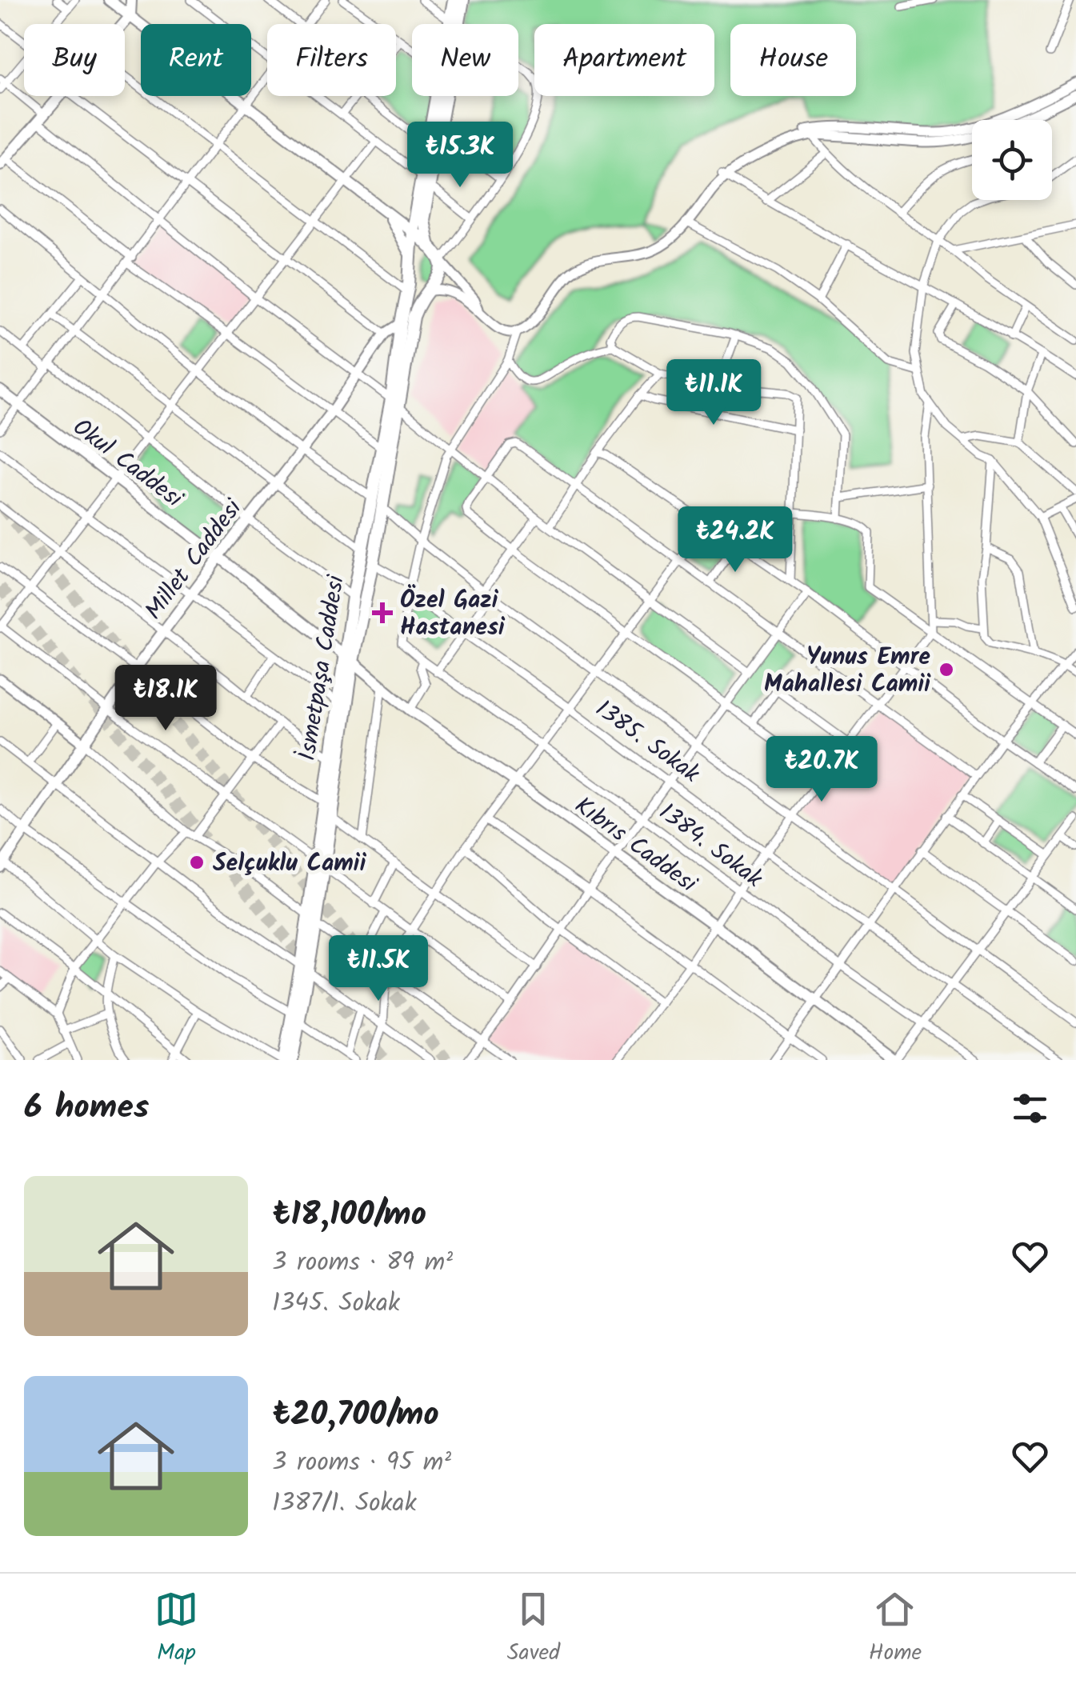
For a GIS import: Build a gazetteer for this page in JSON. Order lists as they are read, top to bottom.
{
  "streets": {
    "main road": [
      "Okul Caddesi",
      "Millet Caddesi",
      "İsmetpaşa Caddesi",
      "Kıbrıs Caddesi"
    ],
    "street": ["1385. Sokak", "1384. Sokak"]
  },
  "crossings": [
    ["Okul Caddesi", "Millet Caddesi"],
    ["Okul Caddesi", "İsmetpaşa Caddesi"],
    ["Okul Caddesi", "Kıbrıs Caddesi"],
    ["Millet Caddesi", "İsmetpaşa Caddesi"],
    ["İsmetpaşa Caddesi", "1385. Sokak"],
    ["İsmetpaşa Caddesi", "Kıbrıs Caddesi"],
    ["1385. Sokak", "1384. Sokak"]
  ],
  "places": {
    "health": ["Özel Gazi Hastanesi"],
    "other": ["Yunus Emre Mahallesi Camii", "Selçuklu Camii"]
  },
  "page": {
    "chip": [
      "Buy",
      "Rent",
      "Filters",
      "New",
      "Apartment",
      "House"
    ],
    "price": [
      "₺15.3K",
      "₺11.1K",
      "₺24.2K",
      "₺18.1K",
      "₺20.7K",
      "₺11.5K"
    ],
    "heading": "6 homes",
    "list": [
      {
        "name": "₺18,100/mo",
        "note": "3 rooms · 89 m² · 1345. Sokak"
      },
      {
        "name": "₺20,700/mo",
        "note": "3 rooms · 95 m² · 1387/1. Sokak"
      }
    ],
    "tabs": ["Map", "Saved", "Home"]
  }
}
